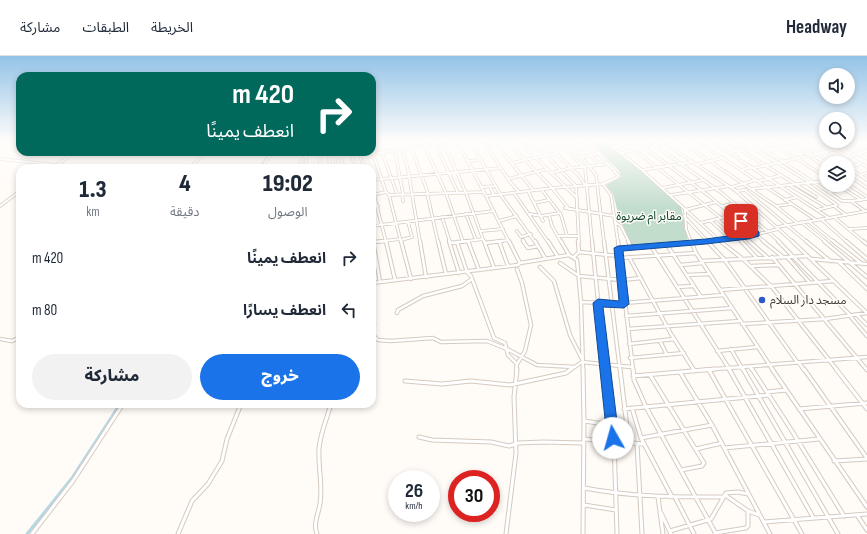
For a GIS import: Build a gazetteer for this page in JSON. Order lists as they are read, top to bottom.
{
  "parks": ["مقابر ام ضريوة"],
  "places": ["مسجد دار السلام"],
  "page": {
    "header": "Headway",
    "nav": ["الخريطة", "الطبقات", "مشاركة"],
    "turn": ["420 m", "انعطف يمينًا"],
    "eta": [
      "19:02",
      "الوصول",
      "4",
      "دقيقة",
      "1.3",
      "km"
    ],
    "list": [
      {
        "name": "انعطف يمينًا",
        "value": "420 m"
      },
      {
        "name": "انعطف يسارًا",
        "value": "80 m"
      }
    ],
    "buttons": ["خروج", "مشاركة"],
    "speed": "26 km/h",
    "limit": "30"
  }
}
